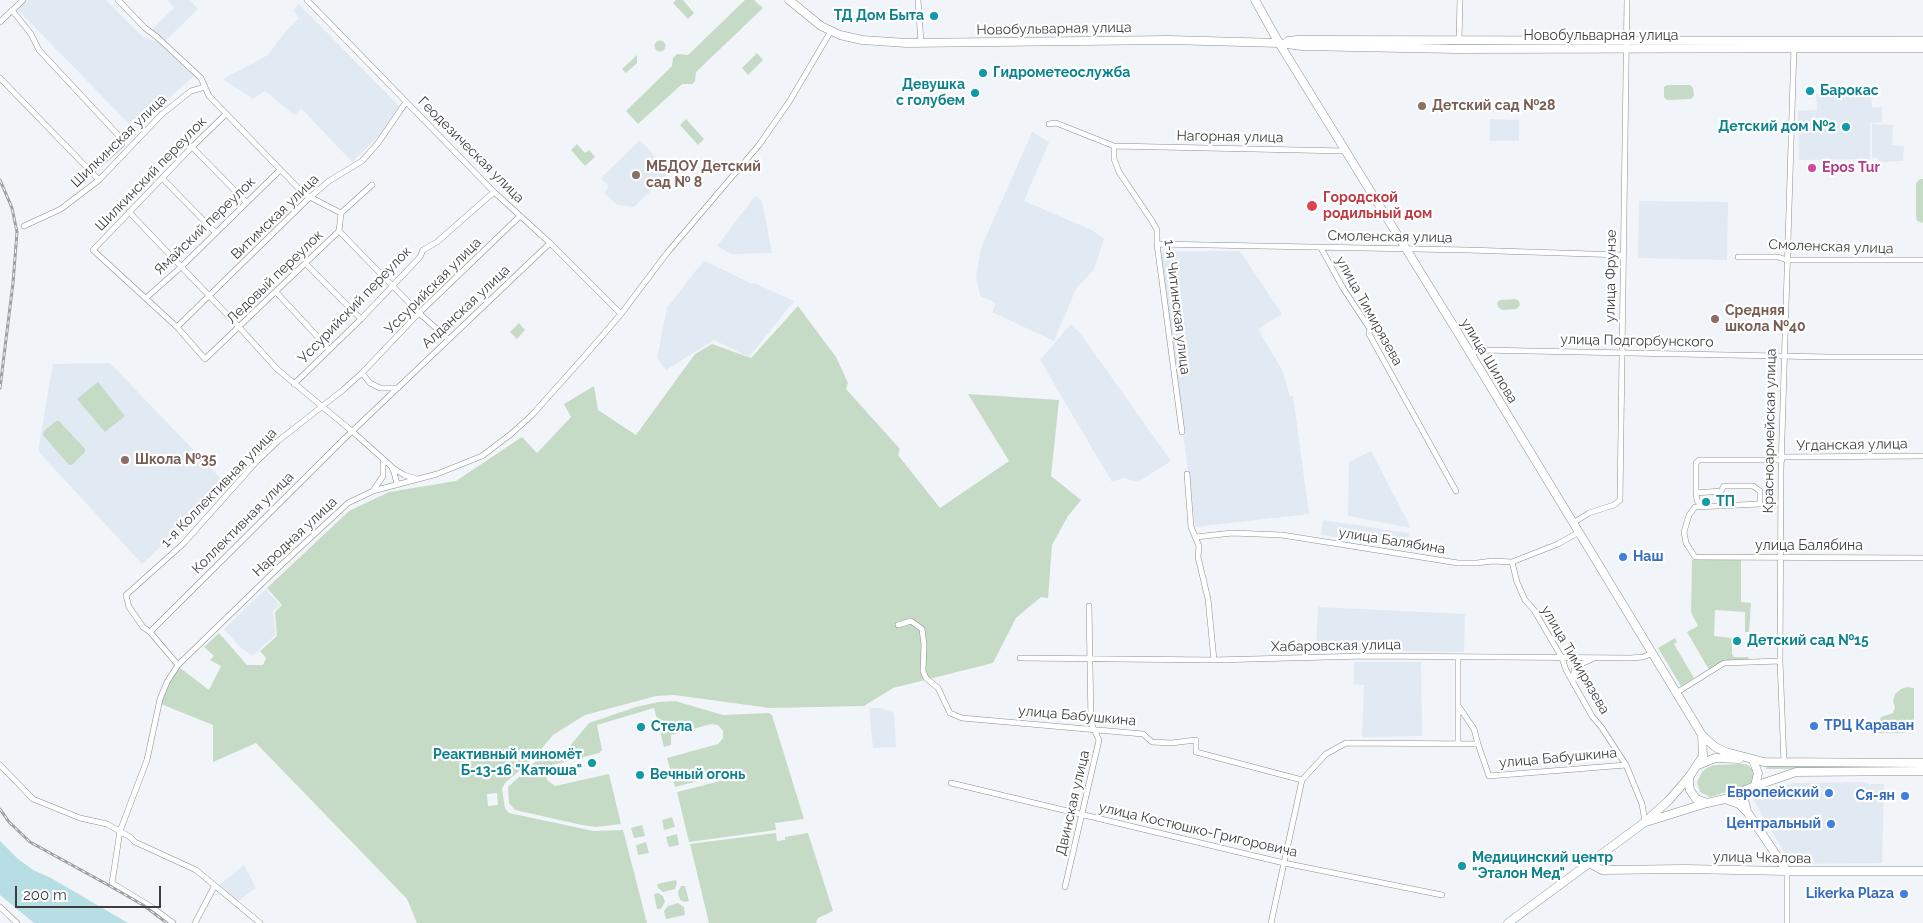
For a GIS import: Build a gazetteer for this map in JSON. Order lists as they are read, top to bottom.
{
  "streets": {
    "main road": ["Новобульварная улица", "улица Шилова", "улица Чкалова"],
    "street": [
      "Нагорная улица",
      "Шилкинская улица",
      "Геодезическая улица",
      "Шилкинский переулок",
      "Витимская улица",
      "Ямайский переулок",
      "Смоленская улица",
      "улица Фрунзе",
      "Ледовый переулок",
      "Уссурийская улица",
      "Уссурийский переулок",
      "Алданская улица",
      "1-я Читинская улица",
      "улица Тимирязева",
      "улица Подгорбунского",
      "Красноармейская улица",
      "Угданская улица",
      "1-я Коллективная улица",
      "Коллективная улица",
      "Народная улица",
      "улица Балябина",
      "Хабаровская улица",
      "улица Бабушкина",
      "Двинская улица",
      "улица Костюшко-Григоровича"
    ]
  },
  "crossings": [
    ["Новобульварная улица", "улица Фрунзе"],
    ["Новобульварная улица", "улица Шилова"],
    ["Новобульварная улица", "Красноармейская улица"],
    ["Новобульварная улица", "Народная улица"],
    ["Нагорная улица", "1-я Читинская улица"],
    ["Нагорная улица", "улица Шилова"],
    ["Геодезическая улица", "Витимская улица"],
    ["Геодезическая улица", "Уссурийская улица"],
    ["Геодезическая улица", "Уссурийский переулок"],
    ["Геодезическая улица", "Алданская улица"],
    ["Геодезическая улица", "Народная улица"],
    ["Шилкинский переулок", "Ямайский переулок"],
    ["Витимская улица", "Ледовый переулок"],
    ["Смоленская улица", "улица Фрунзе"],
    ["Смоленская улица", "1-я Читинская улица"],
    ["Смоленская улица", "улица Тимирязева"],
    ["Смоленская улица", "улица Шилова"],
    ["Смоленская улица", "Красноармейская улица"],
    ["улица Фрунзе", "улица Подгорбунского"],
    ["улица Фрунзе", "улица Шилова"],
    ["Уссурийская улица", "1-я Коллективная улица"],
    ["Алданская улица", "Коллективная улица"],
    ["улица Тимирязева", "улица Балябина"],
    ["улица Тимирязева", "Хабаровская улица"],
    ["улица Тимирязева", "улица Бабушкина"],
    ["улица Подгорбунского", "улица Шилова"],
    ["улица Подгорбунского", "Красноармейская улица"],
    ["улица Шилова", "улица Балябина"],
    ["улица Шилова", "Хабаровская улица"],
    ["Красноармейская улица", "Угданская улица"],
    ["Красноармейская улица", "улица Балябина"],
    ["1-я Коллективная улица", "Коллективная улица"],
    ["Хабаровская улица", "Двинская улица"],
    ["улица Бабушкина", "Двинская улица"],
    ["Двинская улица", "улица Костюшко-Григоровича"]
  ],
  "places": [
    "ТД Дом Быта",
    "Гидрометеослужба",
    "Барокас",
    "Девушка с голубем",
    "Детский сад №28",
    "Детский дом №2",
    "Epos Tur",
    "МБДОУ Детский сад № 8",
    "Городской родильный дом",
    "Средняя школа №40",
    "Школа №35",
    "ТП",
    "Наш",
    "Детский сад №15",
    "ТРЦ Караван",
    "Стела",
    "Реактивный миномёт Б-13-16 \"Катюша\"",
    "Вечный огонь",
    "Европейский",
    "Ся-ян",
    "Центральный",
    "Медицинский центр \"Эталон Мед\"",
    "Likerka Plaza"
  ],
  "scale_bar": "200 m"
}
